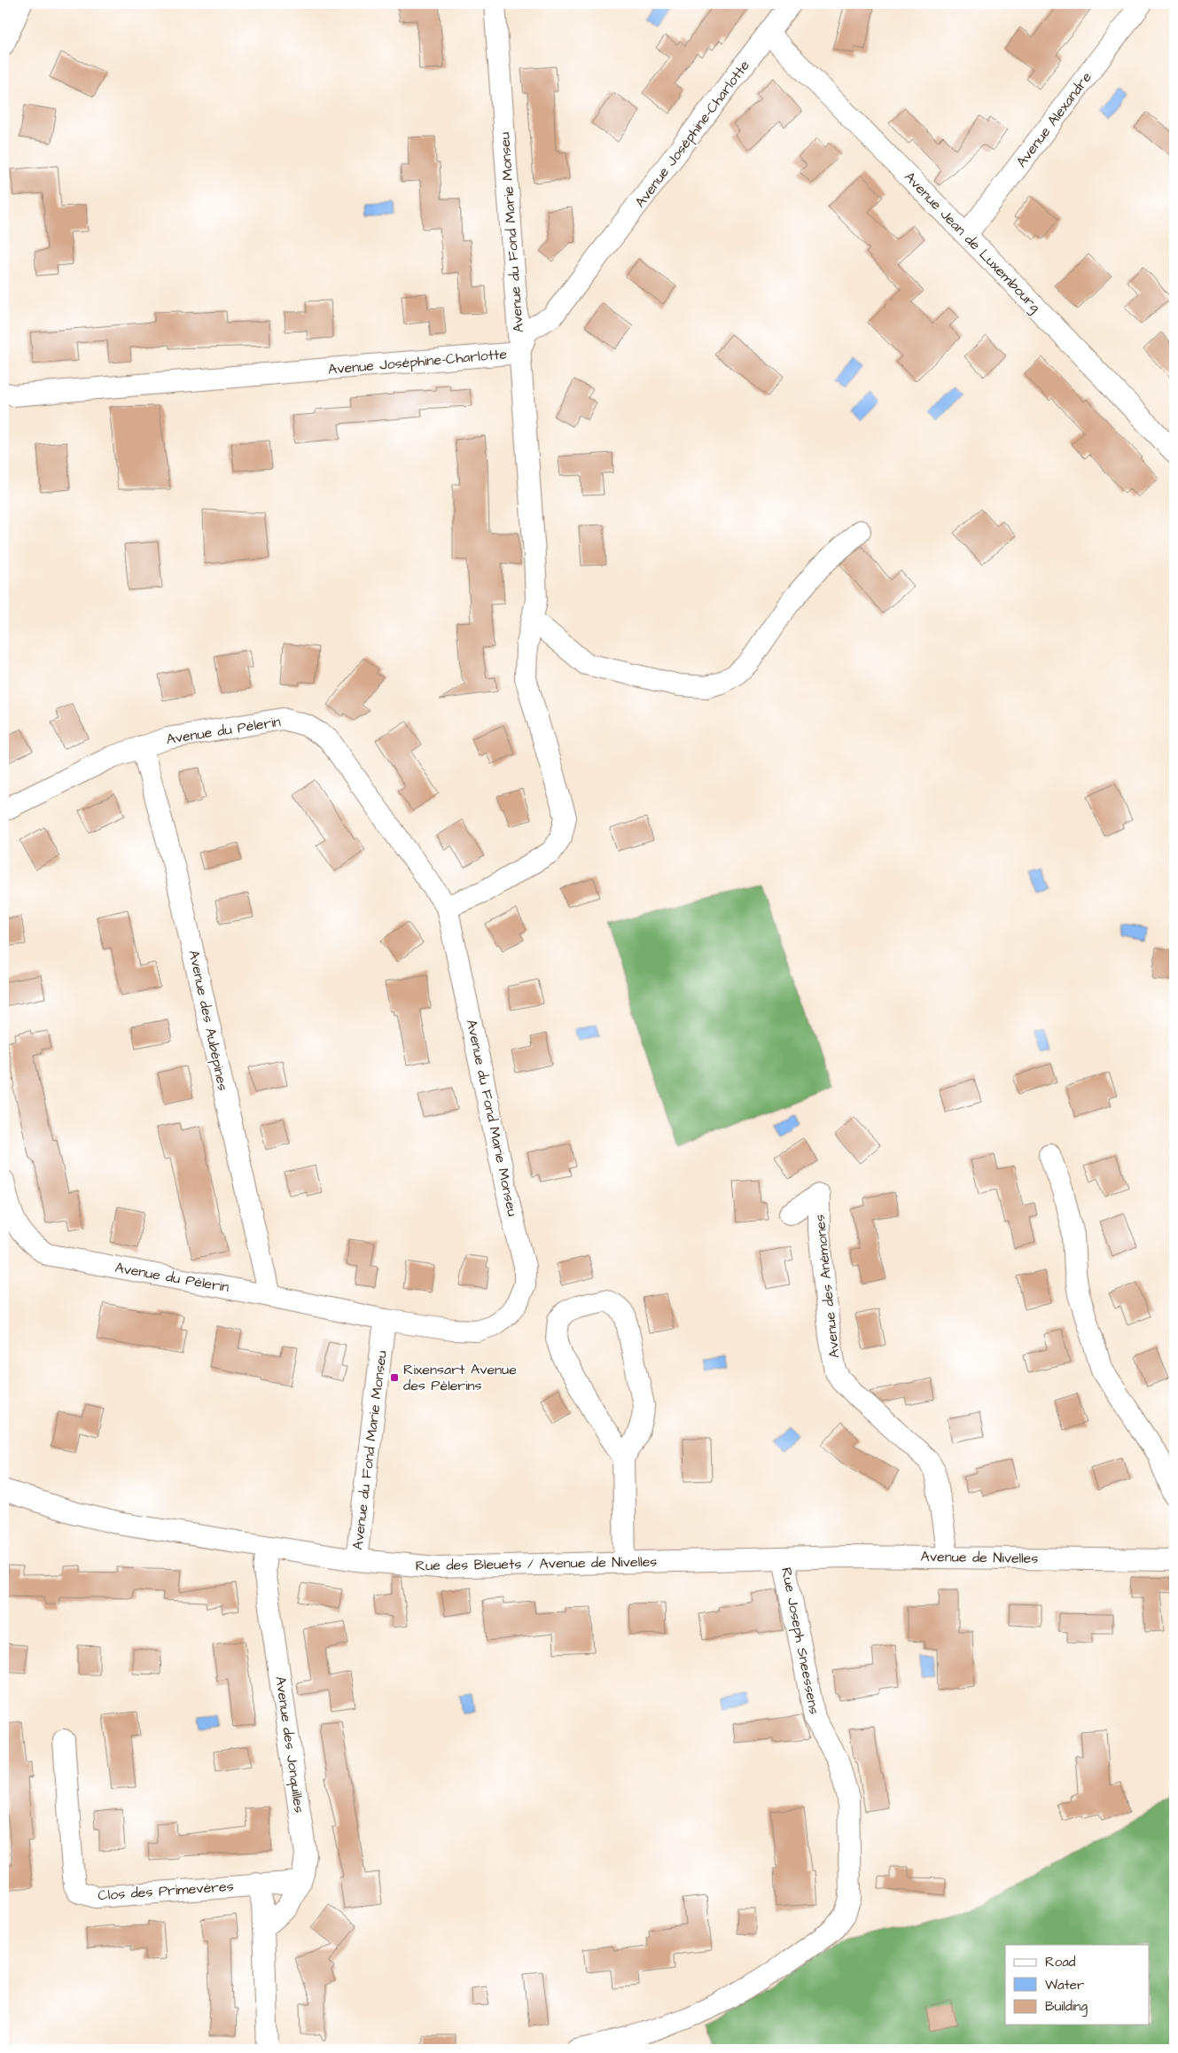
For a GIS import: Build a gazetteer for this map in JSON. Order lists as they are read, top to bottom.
{
  "streets": {
    "street": [
      "Avenue Alexandre",
      "Avenue Joséphine-Charlotte",
      "Avenue du Fond Marie Monseu",
      "Avenue Jean de Luxembourg",
      "Avenue du Pèlerin",
      "Avenue des Aubépines",
      "Avenue des Anémones",
      "Avenue de Nivelles",
      "Rue des Bleuets / Avenue de Nivelles",
      "Rue Joseph Sneessens",
      "Avenue des Jonquilles",
      "Clos des Primevères"
    ]
  },
  "crossings": [
    ["Avenue Alexandre", "Avenue Jean de Luxembourg"],
    ["Avenue Joséphine-Charlotte", "Avenue du Fond Marie Monseu"],
    ["Avenue Joséphine-Charlotte", "Avenue Jean de Luxembourg"],
    ["Avenue du Fond Marie Monseu", "Avenue du Pèlerin"],
    ["Avenue du Fond Marie Monseu", "Rue des Bleuets / Avenue de Nivelles"],
    ["Avenue du Pèlerin", "Avenue des Aubépines"],
    ["Avenue des Anémones", "Avenue de Nivelles"],
    ["Avenue de Nivelles", "Rue des Bleuets / Avenue de Nivelles"],
    ["Avenue de Nivelles", "Rue Joseph Sneessens"],
    ["Rue des Bleuets / Avenue de Nivelles", "Rue Joseph Sneessens"],
    ["Rue des Bleuets / Avenue de Nivelles", "Avenue des Jonquilles"],
    ["Avenue des Jonquilles", "Clos des Primevères"]
  ],
  "places": {
    "transit": ["Rixensart Avenue des Pèlerins"]
  },
  "legend": ["Road", "Water", "Building"]
}
